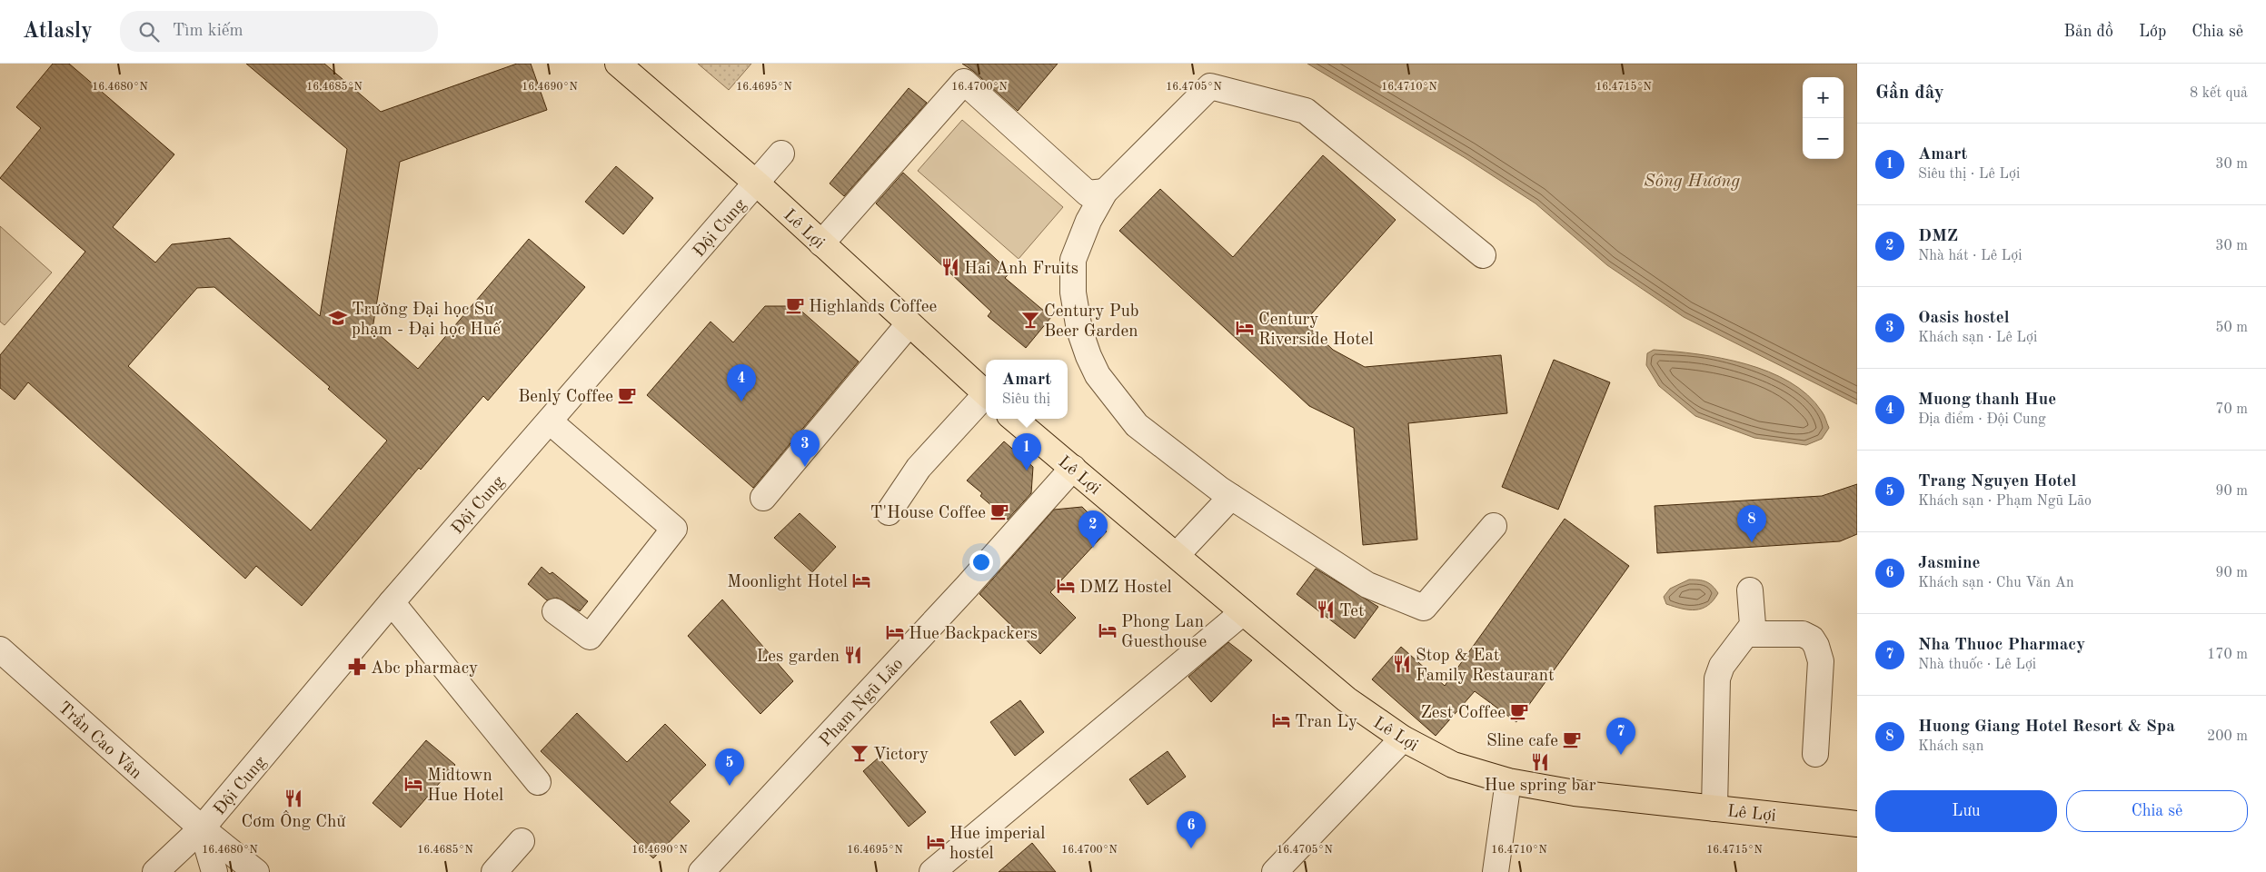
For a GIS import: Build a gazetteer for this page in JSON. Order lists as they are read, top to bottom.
{
  "streets": {
    "main road": ["Lê Lợi"],
    "street": ["Đội Cung", "Phạm Ngũ Lão", "Trần Cao Vân"]
  },
  "crossings": [
    ["Đội Cung", "Lê Lợi"],
    ["Đội Cung", "Trần Cao Vân"],
    ["Lê Lợi", "Phạm Ngũ Lão"]
  ],
  "water": ["Sông Hương"],
  "places": {
    "restaurant": [
      "Hai Anh Fruits",
      "Tet",
      "Les garden",
      "Stop & Eat Family Restaurant",
      "Hue spring bar",
      "Cơm Ông Chử"
    ],
    "cafe": [
      "Highlands Coffee",
      "Benly Coffee",
      "T'House Coffee",
      "Zest Coffee",
      "Sline cafe"
    ],
    "school or university": ["Trường Đại học Sư phạm - Đại học Huế"],
    "bar": ["Century Pub Beer Garden", "Victory"],
    "hotel": [
      "Century Riverside Hotel",
      "Moonlight Hotel",
      "DMZ Hostel",
      "Phong Lan Guesthouse",
      "Hue Backpackers",
      "Tran Ly",
      "Midtown Hue Hotel",
      "Hue imperial hostel"
    ],
    "pharmacy": ["Abc pharmacy"]
  },
  "page": {
    "header": "Atlasly",
    "search": "Tìm kiếm",
    "nav": ["Bản đồ", "Lớp", "Chia sẻ"],
    "heading": ["Gần đây", "8 kết quả"],
    "map_buttons": ["+", "−"],
    "list": [
      {
        "mark": "1",
        "name": "Amart",
        "note": "Siêu thị · Lê Lợi",
        "value": "30 m"
      },
      {
        "mark": "2",
        "name": "DMZ",
        "note": "Nhà hát · Lê Lợi",
        "value": "30 m"
      },
      {
        "mark": "3",
        "name": "Oasis hostel",
        "note": "Khách sạn · Lê Lợi",
        "value": "50 m"
      },
      {
        "mark": "4",
        "name": "Muong thanh Hue",
        "note": "Địa điểm · Đội Cung",
        "value": "70 m"
      },
      {
        "mark": "5",
        "name": "Trang Nguyen Hotel",
        "note": "Khách sạn · Phạm Ngũ Lão",
        "value": "90 m"
      },
      {
        "mark": "6",
        "name": "Jasmine",
        "note": "Khách sạn · Chu Văn An",
        "value": "90 m"
      },
      {
        "mark": "7",
        "name": "Nha Thuoc Pharmacy",
        "note": "Nhà thuốc · Lê Lợi",
        "value": "170 m"
      },
      {
        "mark": "8",
        "name": "Huong Giang Hotel Resort & Spa",
        "note": "Khách sạn",
        "value": "200 m"
      }
    ],
    "popup": ["Amart", "Siêu thị"],
    "pins": [
      "4",
      "3",
      "1",
      "8",
      "2",
      "7",
      "5",
      "6"
    ],
    "buttons": ["Lưu", "Chia sẻ"]
  },
  "coordinates": [
    "16.4680°N",
    "16.4685°N",
    "16.4690°N",
    "16.4695°N",
    "16.4700°N",
    "16.4705°N",
    "16.4710°N",
    "16.4715°N"
  ]
}
